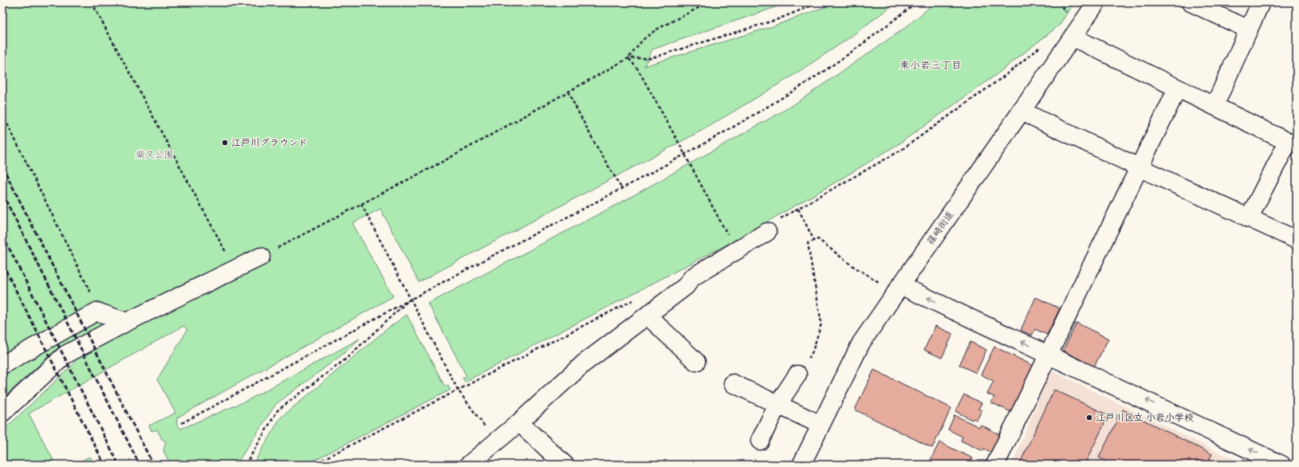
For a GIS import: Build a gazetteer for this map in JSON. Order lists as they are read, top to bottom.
{
  "streets": {
    "street": ["篠崎街道"]
  },
  "districts": ["東小岩三丁目"],
  "parks": ["柴又公園"],
  "places": ["江戸川グラウンド", "江戸川区立 小岩小学校"]
}
